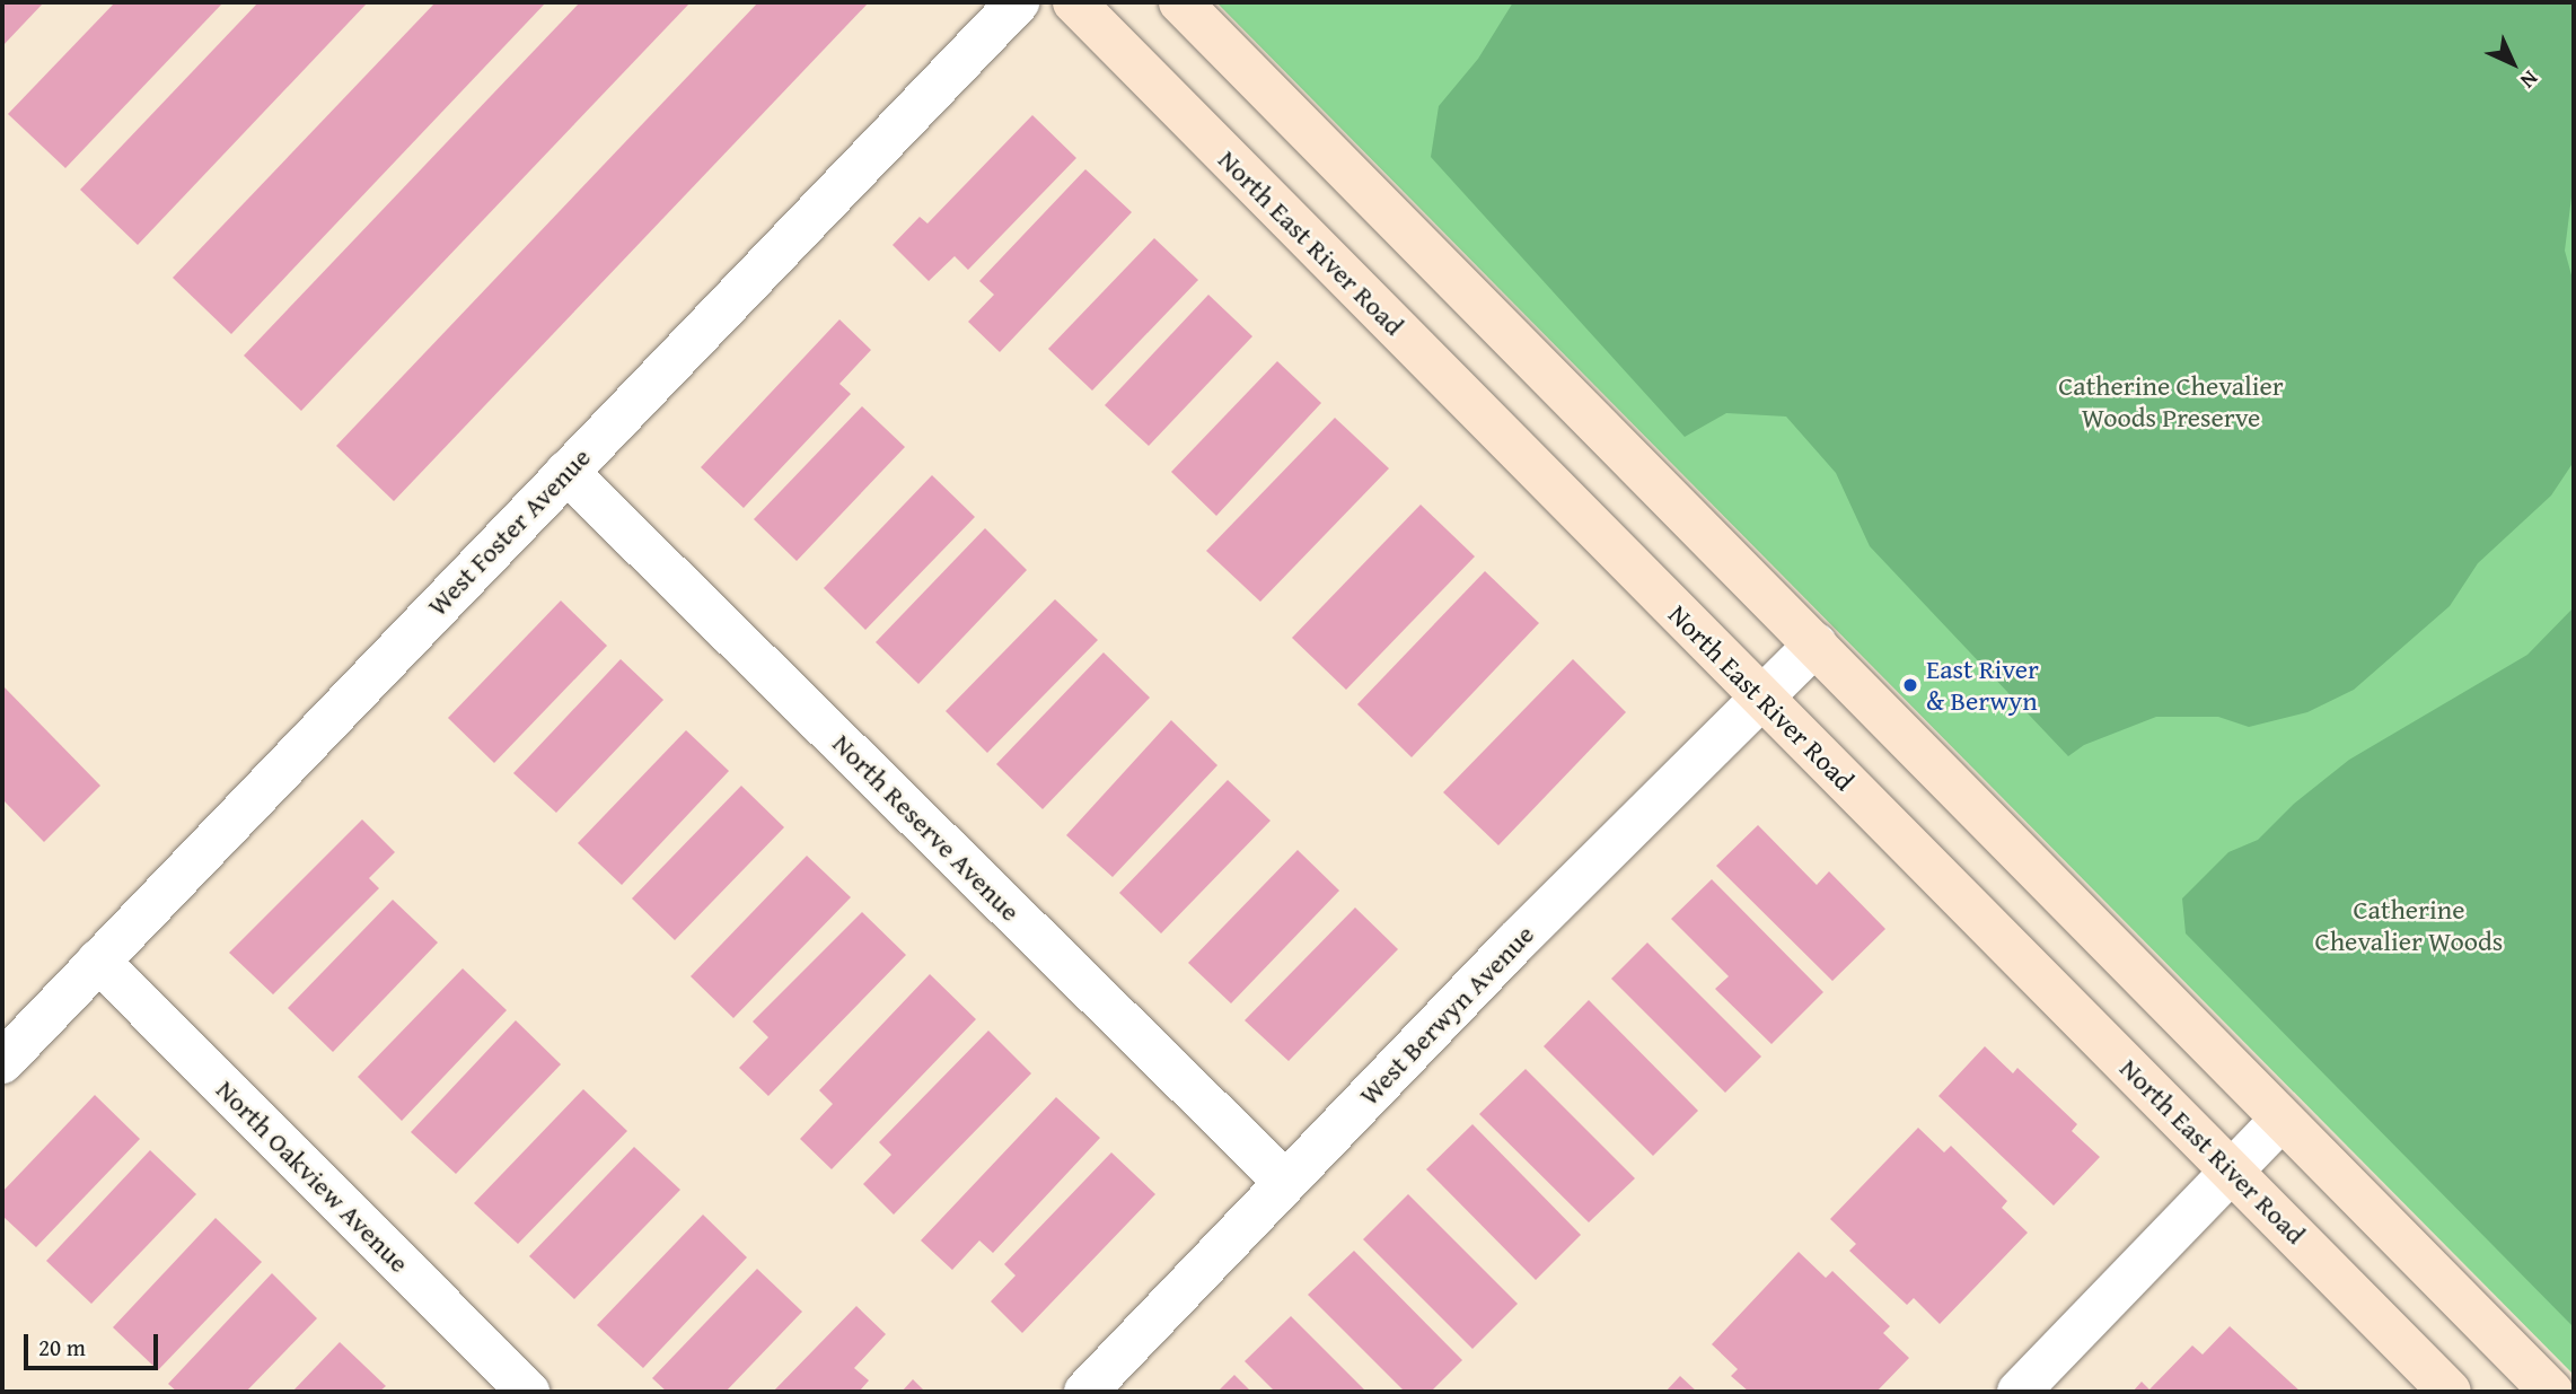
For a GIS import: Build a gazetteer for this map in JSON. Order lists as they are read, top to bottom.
{
  "streets": {
    "main road": ["North East River Road"],
    "street": [
      "West Foster Avenue",
      "North Reserve Avenue",
      "West Berwyn Avenue",
      "North Oakview Avenue"
    ]
  },
  "crossings": [
    ["North East River Road", "West Berwyn Avenue"],
    ["West Foster Avenue", "North Reserve Avenue"],
    ["West Foster Avenue", "North Oakview Avenue"],
    ["North Reserve Avenue", "West Berwyn Avenue"]
  ],
  "parks": ["Catherine Chevalier Woods Preserve", "Catherine Chevalier Woods"],
  "places": ["East River & Berwyn"],
  "scale_bar": "20 m",
  "north": "bottom right"
}
